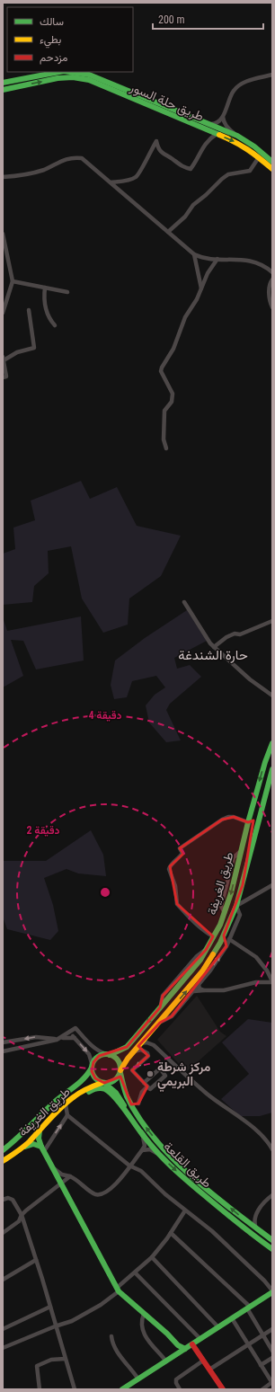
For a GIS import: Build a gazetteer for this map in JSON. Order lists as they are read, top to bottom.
{
  "streets": {
    "main road": ["طريق حلة السور", "طريق الغريفة", "طريق القلعة"]
  },
  "crossings": [
    ["طريق الغريفة", "طريق القلعة"]
  ],
  "districts": ["حارة الشندغة"],
  "places": ["مركز شرطة البريمي"],
  "legend": ["سالك", "بطيء", "مزدحم"],
  "scale_bar": "200 m",
  "rings": ["4 دقيقة", "2 دقيقة"]
}
